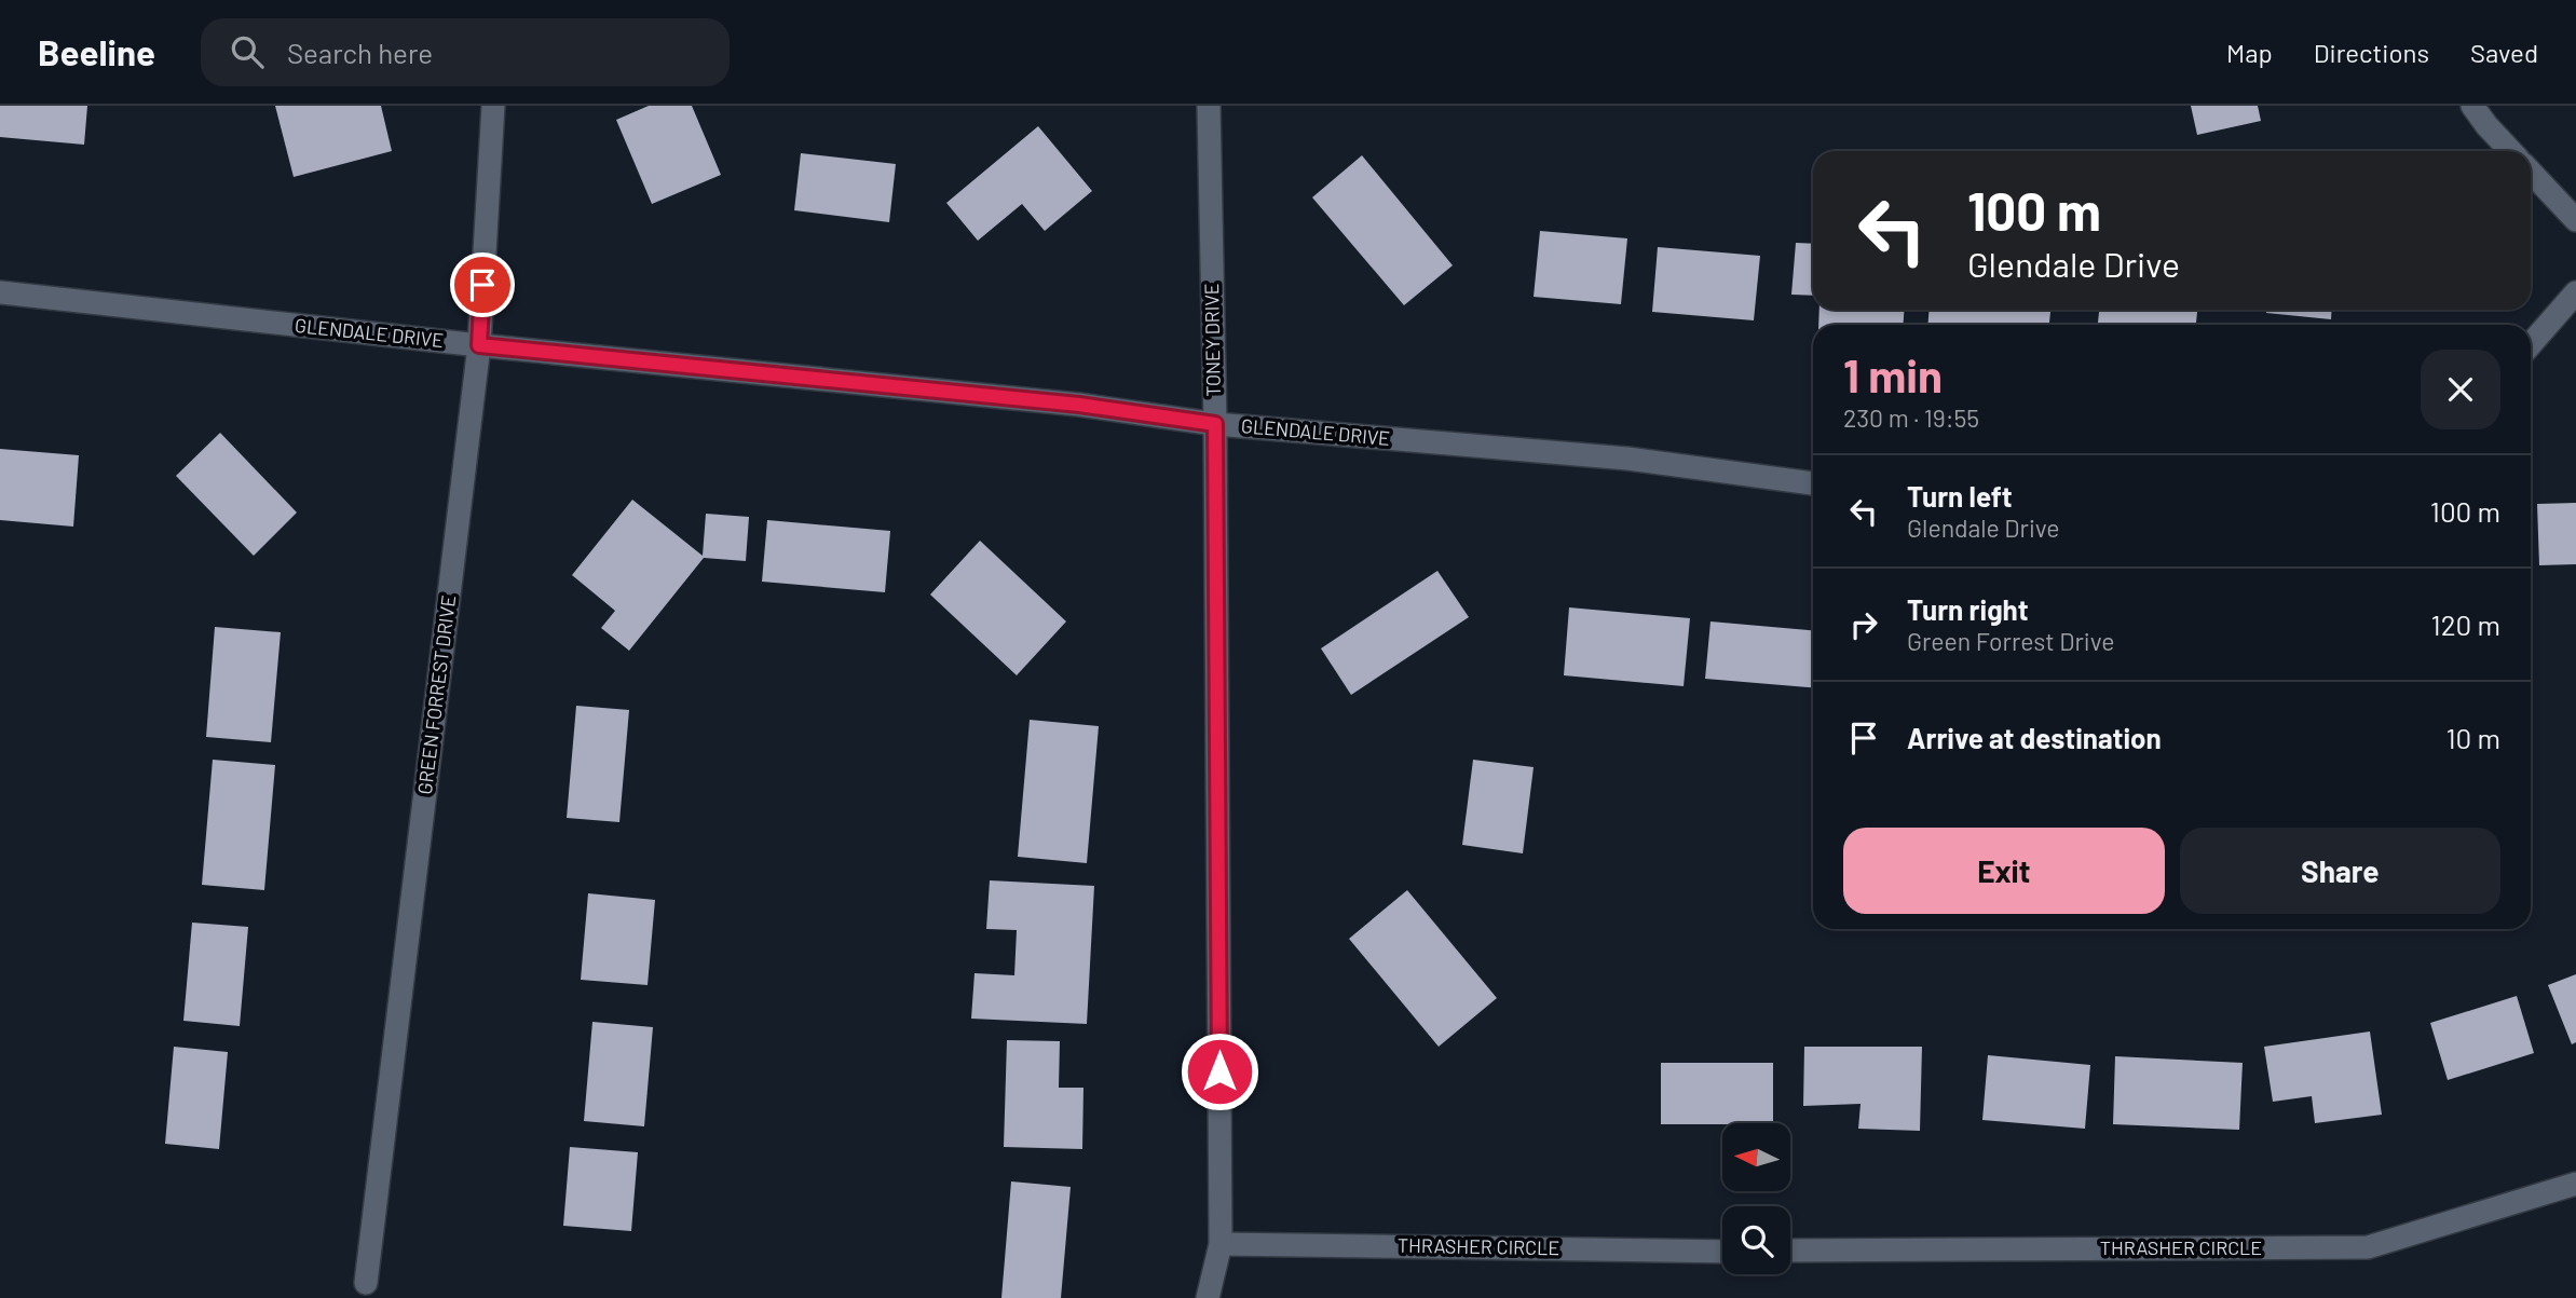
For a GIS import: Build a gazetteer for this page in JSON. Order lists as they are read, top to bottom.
{
  "streets": {
    "street": [
      "GLENDALE DRIVE",
      "TONEY DRIVE",
      "GREEN FORREST DRIVE",
      "THRASHER CIRCLE"
    ]
  },
  "crossings": [
    ["GLENDALE DRIVE", "TONEY DRIVE"],
    ["GLENDALE DRIVE", "GREEN FORREST DRIVE"],
    ["TONEY DRIVE", "THRASHER CIRCLE"]
  ],
  "north": "left",
  "page": {
    "header": "Beeline",
    "search": "Search here",
    "nav": ["Map", "Directions", "Saved"],
    "turn": ["100 m", "Glendale Drive"],
    "heading": ["1 min", "230 m · 19:55"],
    "list": [
      {
        "name": "Turn left",
        "note": "Glendale Drive",
        "value": "100 m"
      },
      {
        "name": "Turn right",
        "note": "Green Forrest Drive",
        "value": "120 m"
      },
      {
        "name": "Arrive at destination",
        "value": "10 m"
      }
    ],
    "buttons": ["Exit", "Share"]
  }
}
